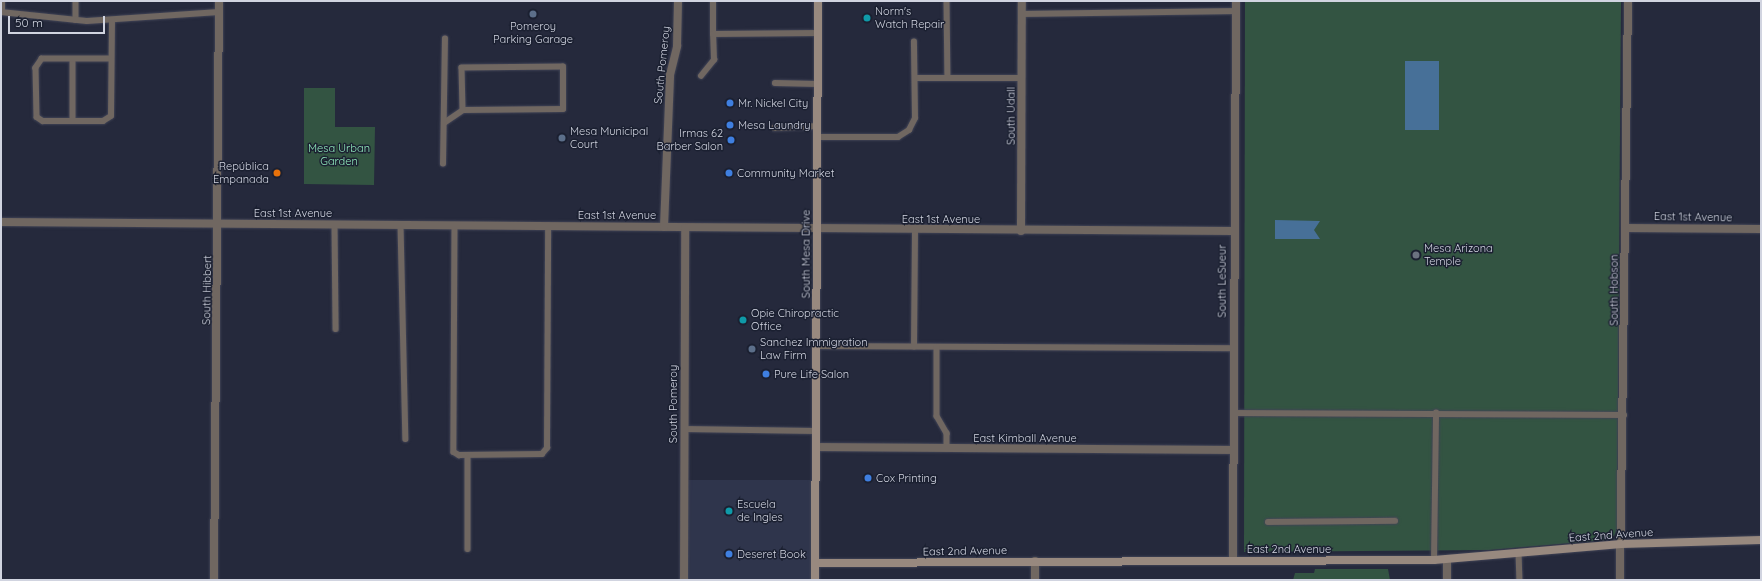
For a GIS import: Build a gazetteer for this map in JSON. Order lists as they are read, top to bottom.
{
  "streets": {
    "street": [
      "South Pomeroy",
      "South Udall",
      "East 1st Avenue",
      "South Mesa Drive",
      "South LeSueur",
      "South Hibbert",
      "South Hobson",
      "East Kimball Avenue",
      "East 2nd Avenue"
    ]
  },
  "crossings": [
    ["South Pomeroy", "East 1st Avenue"],
    ["South Udall", "East 1st Avenue"],
    ["East 1st Avenue", "South Mesa Drive"],
    ["East 1st Avenue", "South LeSueur"],
    ["East 1st Avenue", "South Hibbert"],
    ["East 1st Avenue", "South Hobson"],
    ["South Mesa Drive", "East Kimball Avenue"],
    ["South Mesa Drive", "East 2nd Avenue"],
    ["South LeSueur", "East Kimball Avenue"],
    ["South LeSueur", "East 2nd Avenue"],
    ["South Hobson", "East 2nd Avenue"]
  ],
  "parks": ["Mesa Urban Garden"],
  "places": [
    "Pomeroy Parking Garage",
    "Norm's Watch Repair",
    "Mr. Nickel City",
    "Mesa Laundry",
    "Mesa Municipal Court",
    "Irmas 62 Barber Salon",
    "República Empanada",
    "Community Market",
    "Mesa Arizona Temple",
    "Opie Chiropractic Office",
    "Sanchez Immigration Law Firm",
    "Pure Life Salon",
    "Cox Printing",
    "Escuela de Ingles",
    "Deseret Book"
  ],
  "scale_bar": "50 m"
}
